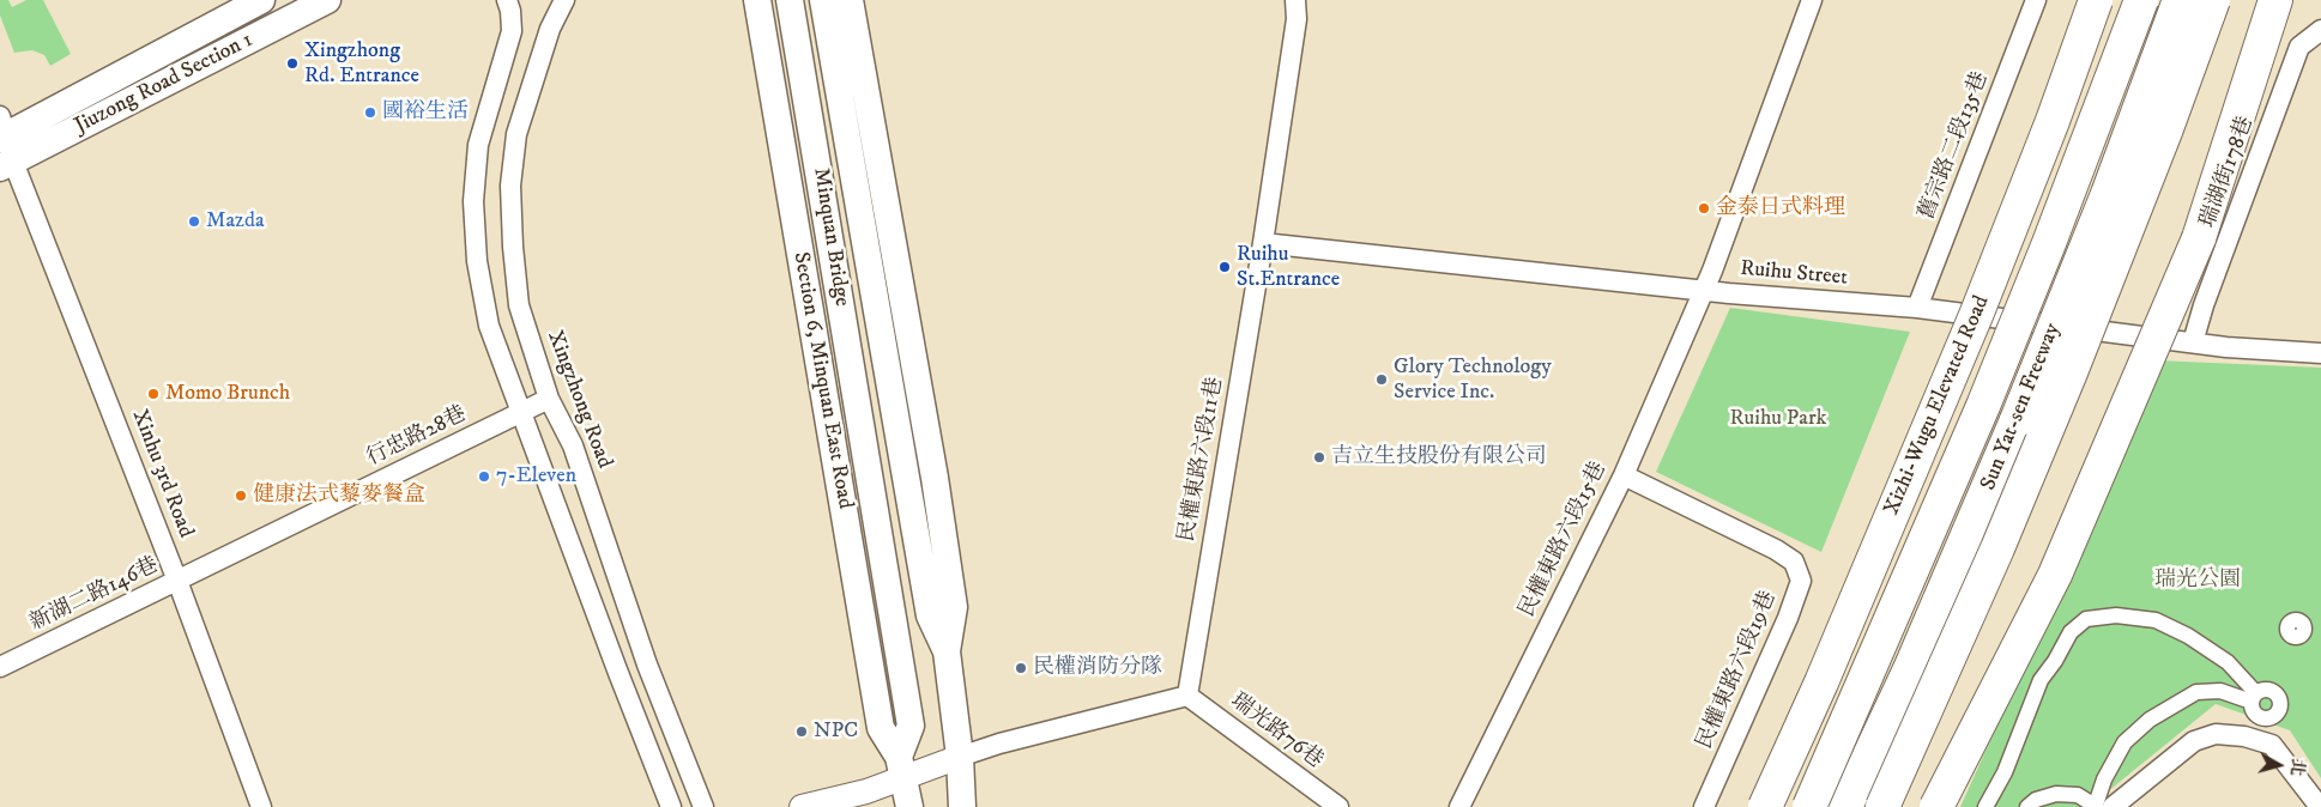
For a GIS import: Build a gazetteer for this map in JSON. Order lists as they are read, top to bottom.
{
  "streets": {
    "highway": ["Xizhi-Wugu Elevated Road", "Sun Yat-sen Freeway"],
    "main road": ["Jiuzong Road Section 1", "Minquan Bridge", "Section 6, Minquan East Road"],
    "street": [
      "舊宗路二段135巷",
      "瑞湖街178巷",
      "Ruihu Street",
      "Xingzhong Road",
      "行忠路28巷",
      "民權東路六段11巷",
      "Xinhu 3rd Road",
      "民權東路六段15巷",
      "新湖二路146巷",
      "民權東路六段19巷",
      "瑞光路76巷"
    ]
  },
  "crossings": [
    ["Jiuzong Road Section 1", "Xinhu 3rd Road"],
    ["舊宗路二段135巷", "Ruihu Street"],
    ["瑞湖街178巷", "Ruihu Street"],
    ["Minquan Bridge", "Section 6, Minquan East Road"],
    ["Ruihu Street", "民權東路六段11巷"],
    ["Ruihu Street", "民權東路六段15巷"],
    ["Xingzhong Road", "行忠路28巷"],
    ["行忠路28巷", "Xinhu 3rd Road"],
    ["行忠路28巷", "新湖二路146巷"],
    ["民權東路六段11巷", "瑞光路76巷"],
    ["Xinhu 3rd Road", "新湖二路146巷"],
    ["民權東路六段15巷", "民權東路六段19巷"]
  ],
  "parks": ["Ruihu Park", "瑞光公園"],
  "places": [
    "Xingzhong Rd. Entrance",
    "國裕生活",
    "金泰日式料理",
    "Mazda",
    "Ruihu St.Entrance",
    "Glory Technology Service Inc.",
    "Momo Brunch",
    "吉立生技股份有限公司",
    "7-Eleven",
    "健康法式藜麥餐盒",
    "民權消防分隊",
    "NPC"
  ],
  "north": "right"
}
